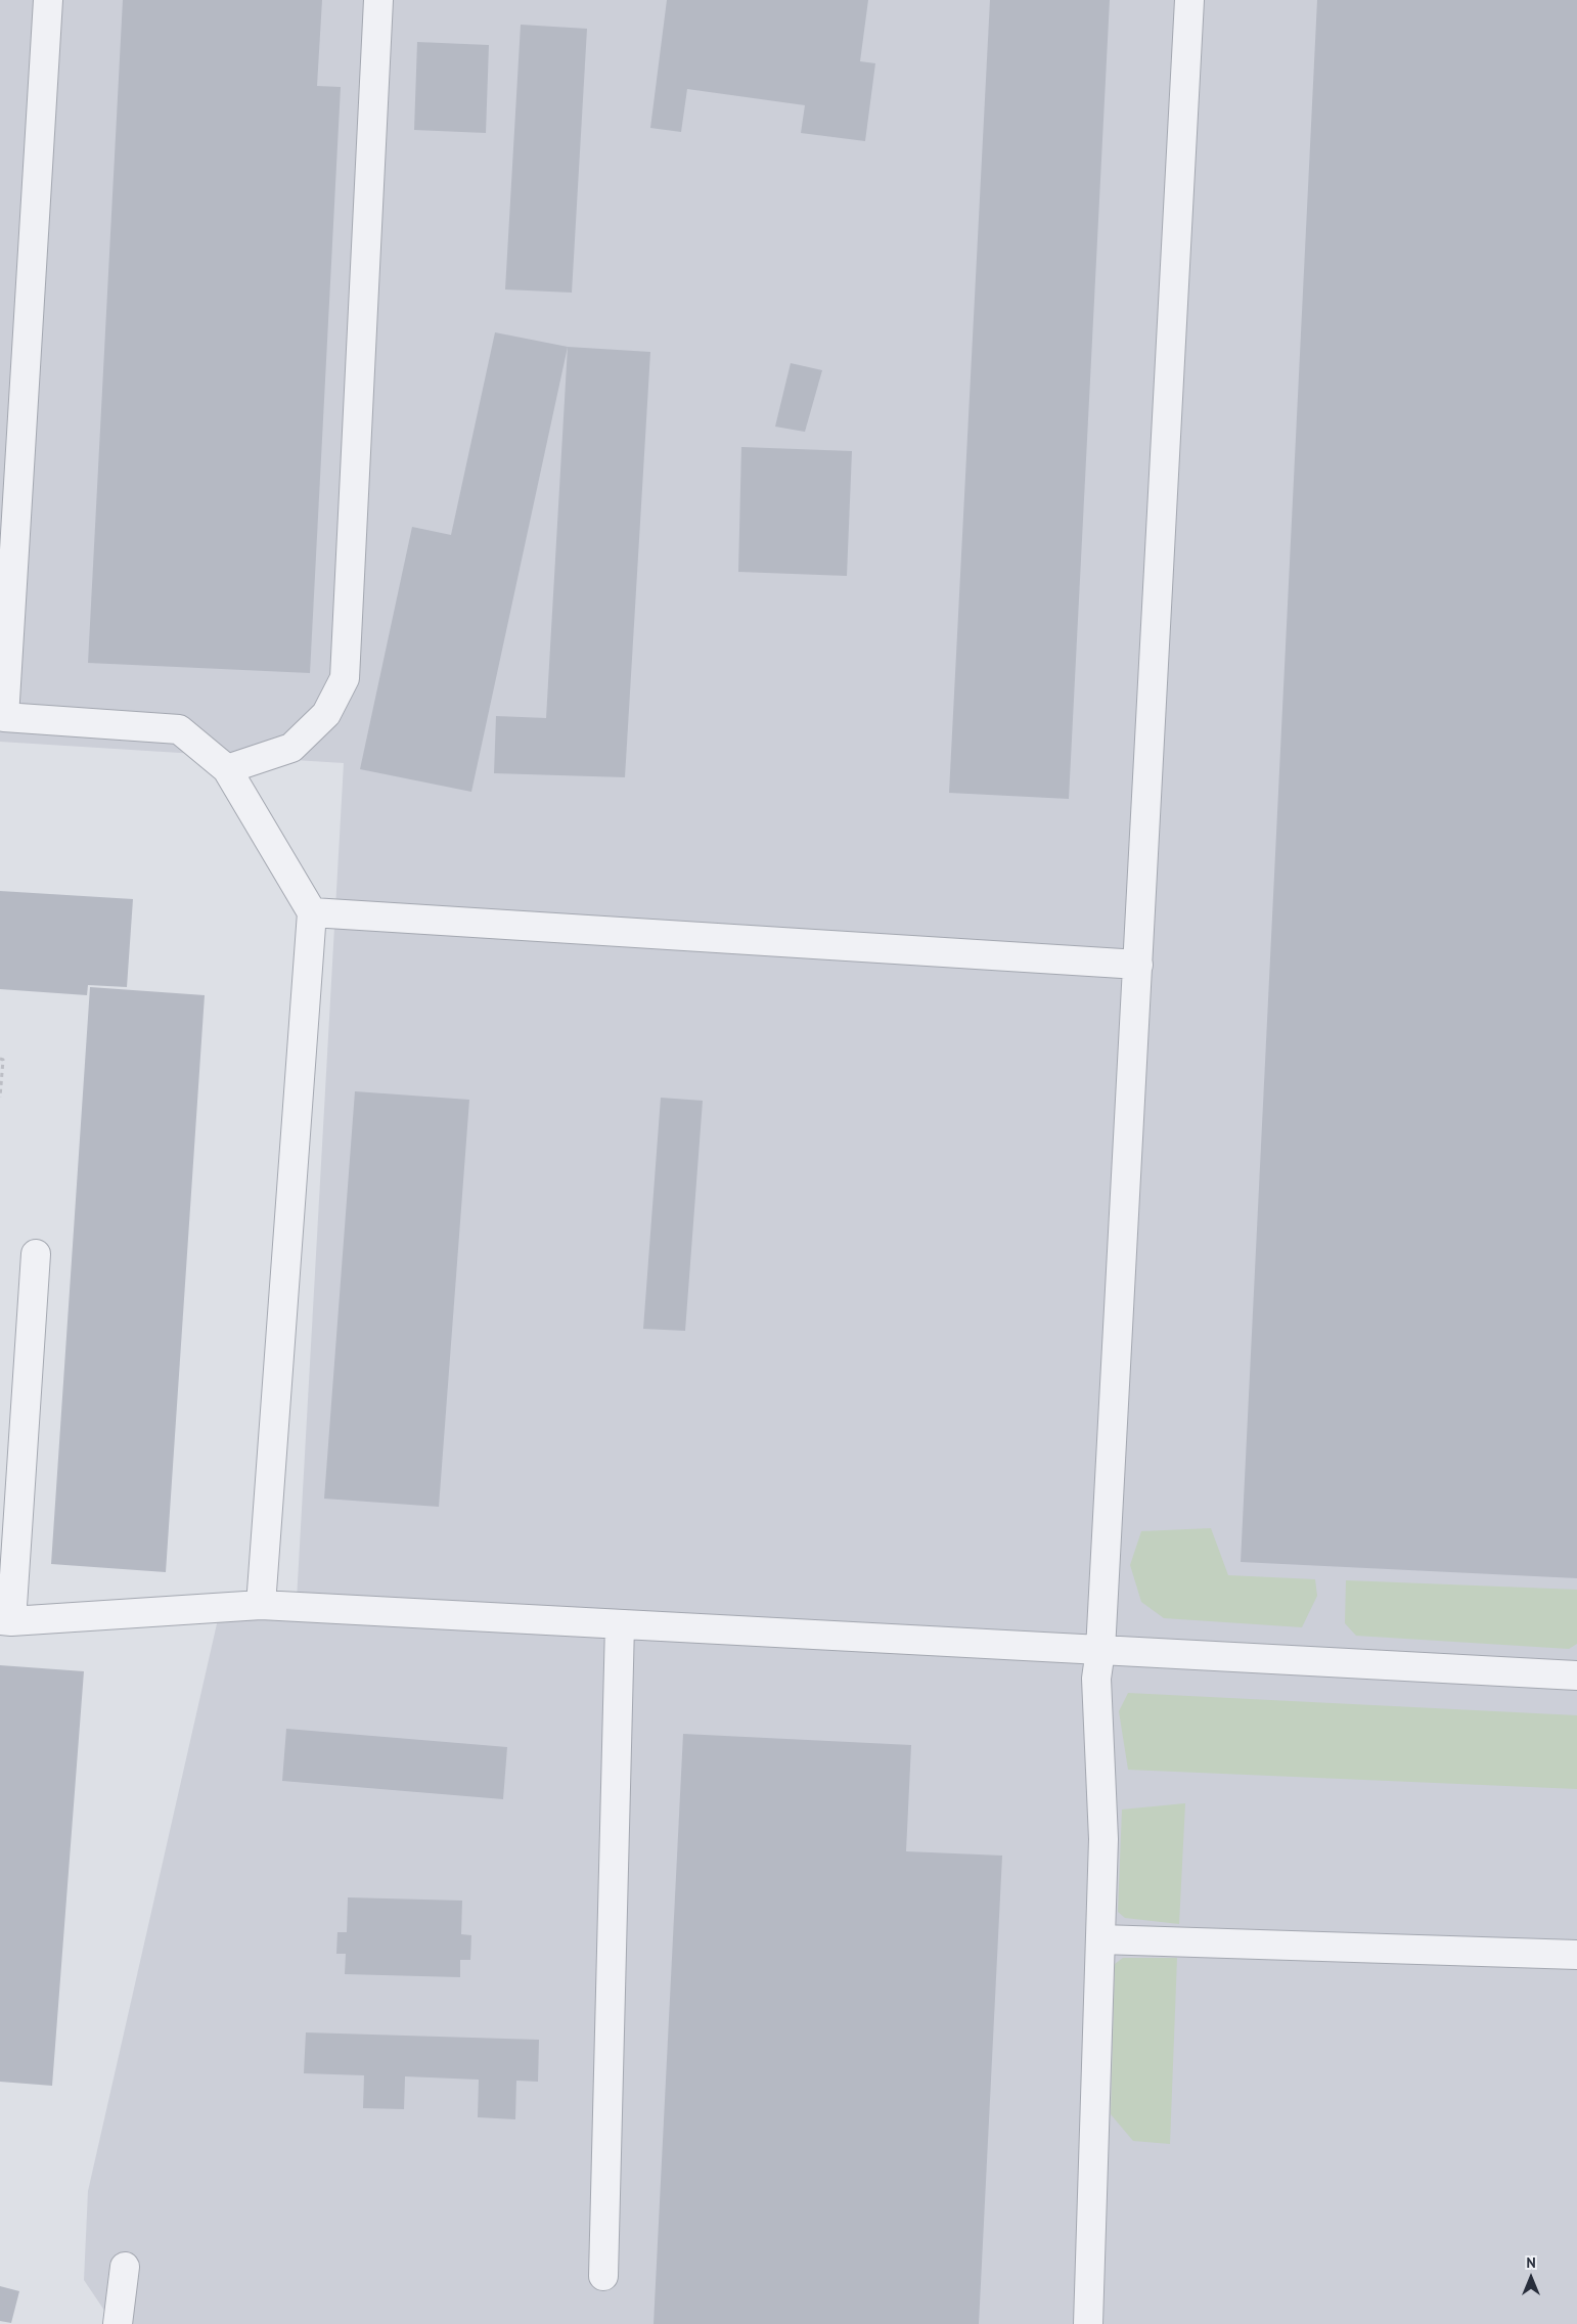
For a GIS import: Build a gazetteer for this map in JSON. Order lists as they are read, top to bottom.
{
  "north": "top"
}
